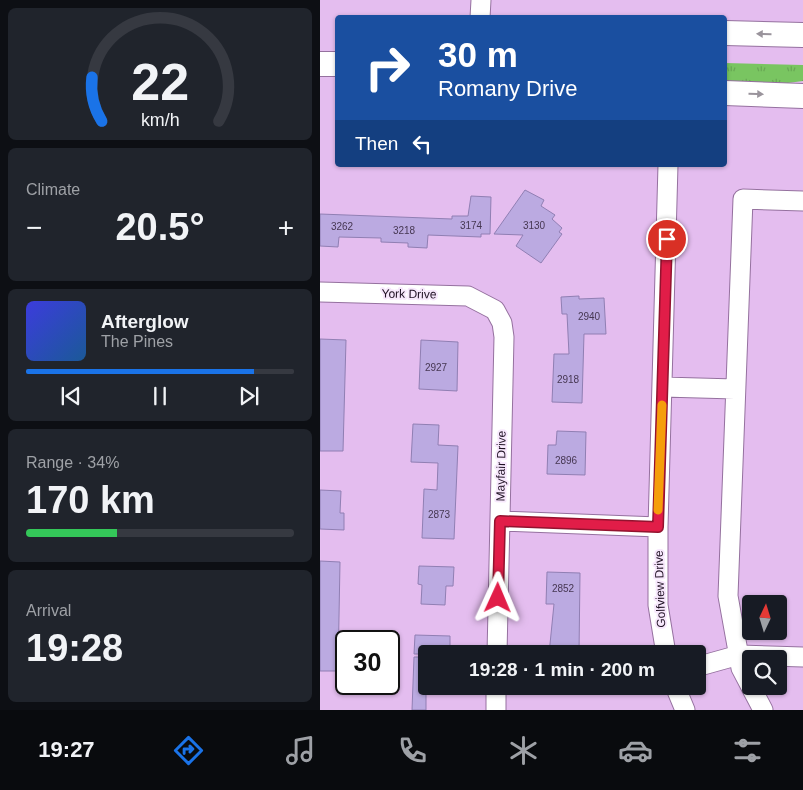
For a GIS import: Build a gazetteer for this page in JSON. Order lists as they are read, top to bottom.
{
  "streets": {
    "street": ["York Drive", "Mayfair Drive", "Golfview Drive"]
  },
  "crossings": [
    ["York Drive", "Mayfair Drive"]
  ],
  "house_numbers": [
    "3174",
    "3130",
    "3262",
    "3218",
    "2940",
    "2927",
    "2918",
    "2896",
    "2873",
    "2852"
  ],
  "north": "top",
  "page": {
    "turn": ["30 m", "Romany Drive"],
    "then": "Then",
    "tile": [
      "Climate",
      ["Range · 34%", "170 km"],
      ["Arrival", "19:28"]
    ],
    "heat": ["−", "20.5°", "+"],
    "song": ["Afterglow", "The Pines"],
    "limit": "30",
    "trip": "19:28 · 1 min · 200 m",
    "tabs": "19:27",
    "gauge": ["22", "km/h"]
  }
}
